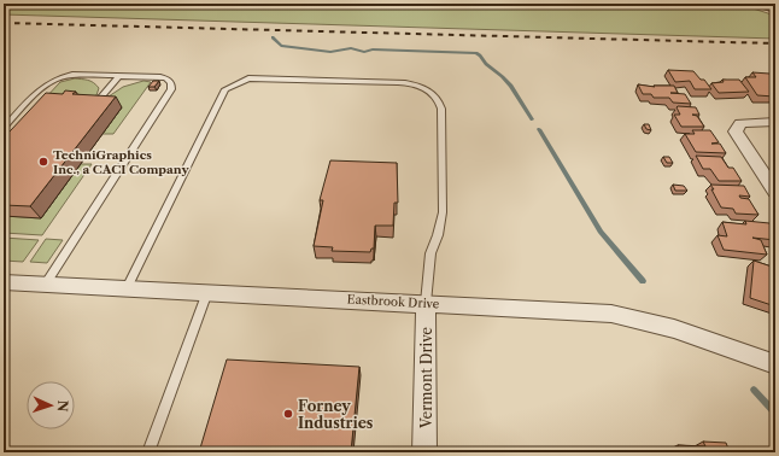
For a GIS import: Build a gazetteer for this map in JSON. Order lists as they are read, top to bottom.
{
  "streets": {
    "street": ["Eastbrook Drive", "Vermont Drive"]
  },
  "crossings": [
    ["Eastbrook Drive", "Vermont Drive"]
  ],
  "places": ["TechniGraphics Inc., a CACI Company", "Forney Industries"],
  "north": "right"
}
